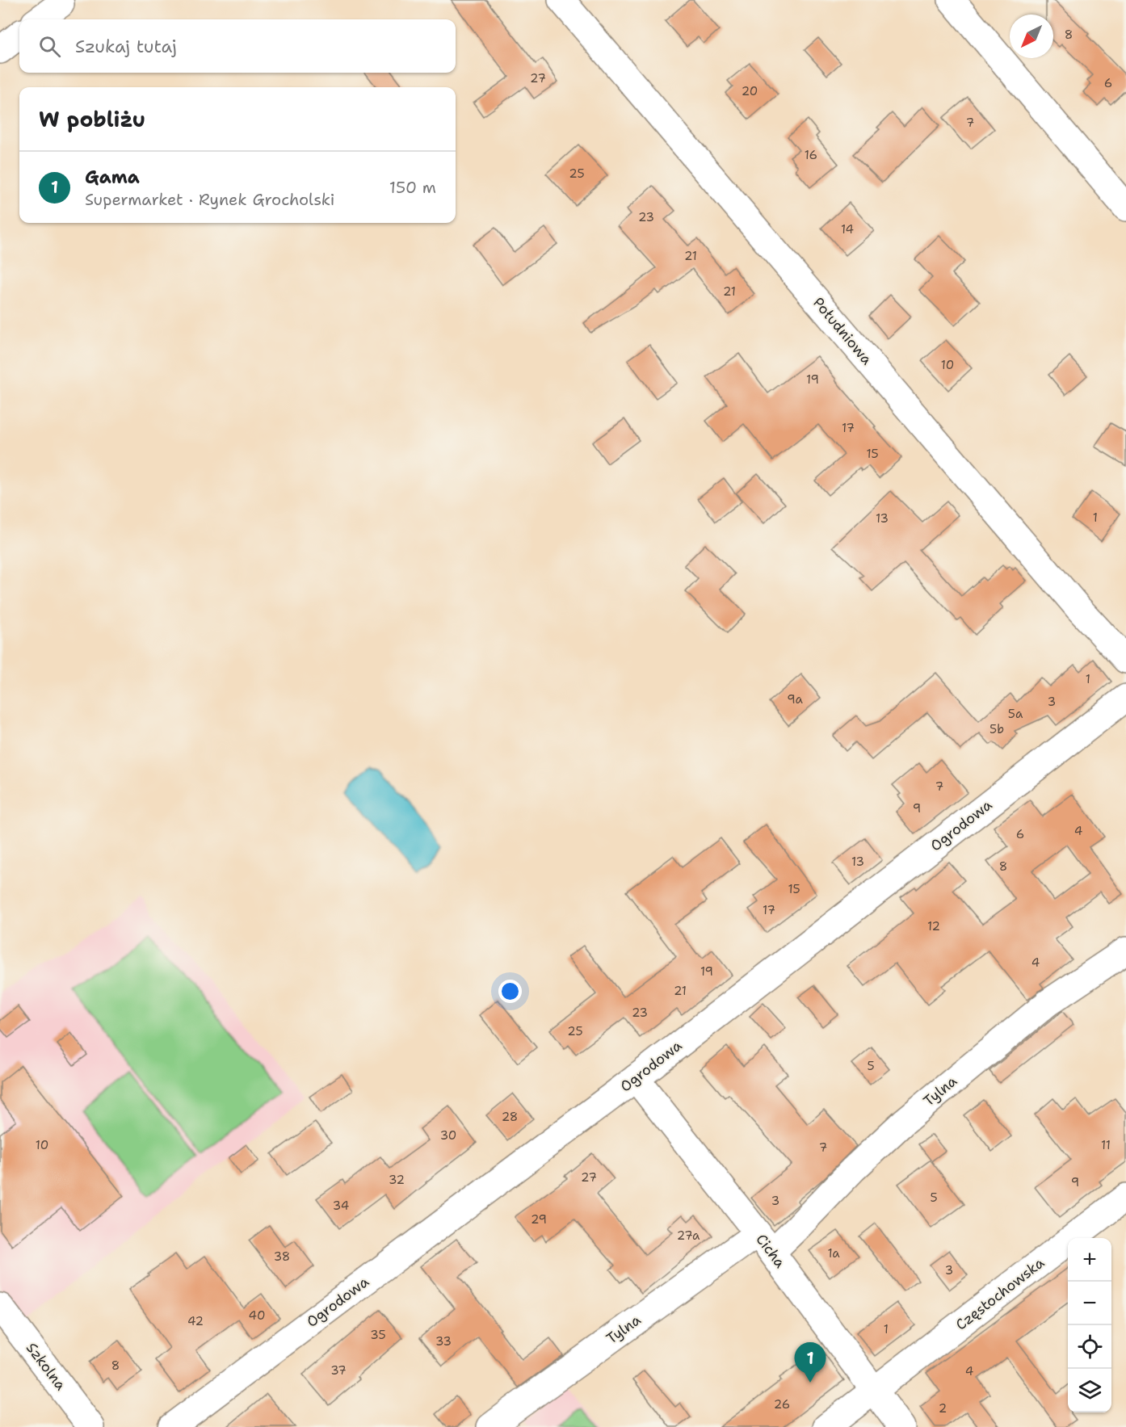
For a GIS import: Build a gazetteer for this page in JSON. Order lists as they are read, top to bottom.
{
  "streets": {
    "street": [
      "Południowa",
      "Ogrodowa",
      "Tylna",
      "Cicha",
      "Częstochowska",
      "Szkolna"
    ]
  },
  "crossings": [
    ["Ogrodowa", "Cicha"],
    ["Tylna", "Cicha"],
    ["Cicha", "Częstochowska"]
  ],
  "house_numbers": [
    "8",
    "27",
    "6",
    "20",
    "7",
    "16",
    "25",
    "23",
    "14",
    "21",
    "21",
    "10",
    "19",
    "17",
    "15",
    "1",
    "13",
    "1",
    "9a",
    "3",
    "5a",
    "5b",
    "7",
    "9",
    "4",
    "6",
    "13",
    "8",
    "15",
    "17",
    "12",
    "4",
    "19",
    "21",
    "23",
    "25",
    "5",
    "28",
    "30",
    "10",
    "11",
    "7",
    "27",
    "32",
    "9",
    "5",
    "3",
    "34",
    "29",
    "27a",
    "1a",
    "38",
    "3",
    "40",
    "42",
    "1",
    "35",
    "33",
    "8",
    "37",
    "4",
    "26",
    "2"
  ],
  "north": "bottom left",
  "page": {
    "search": "Szukaj tutaj",
    "heading": "W pobliżu",
    "list": [
      {
        "mark": "1",
        "name": "Gama",
        "note": "Supermarket · Rynek Grocholski",
        "value": "150 m"
      }
    ],
    "map_buttons": ["+", "−"],
    "pins": "1"
  }
}
